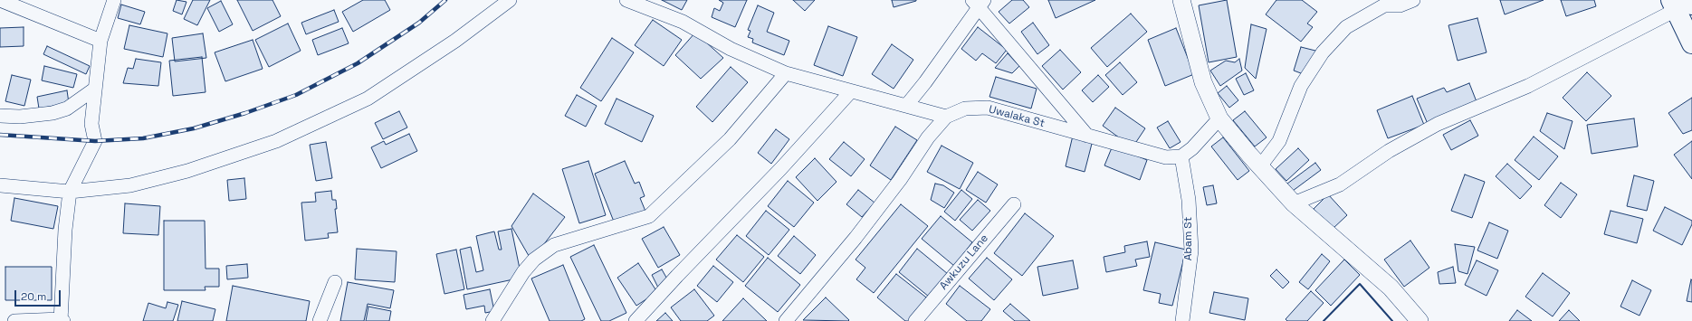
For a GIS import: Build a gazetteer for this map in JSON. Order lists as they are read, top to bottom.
{
  "streets": {
    "street": ["Uwalaka St", "Abam St", "Awkuzu Lane"]
  },
  "crossings": [
    ["Uwalaka St", "Abam St"]
  ],
  "scale_bar": "20 m"
}
